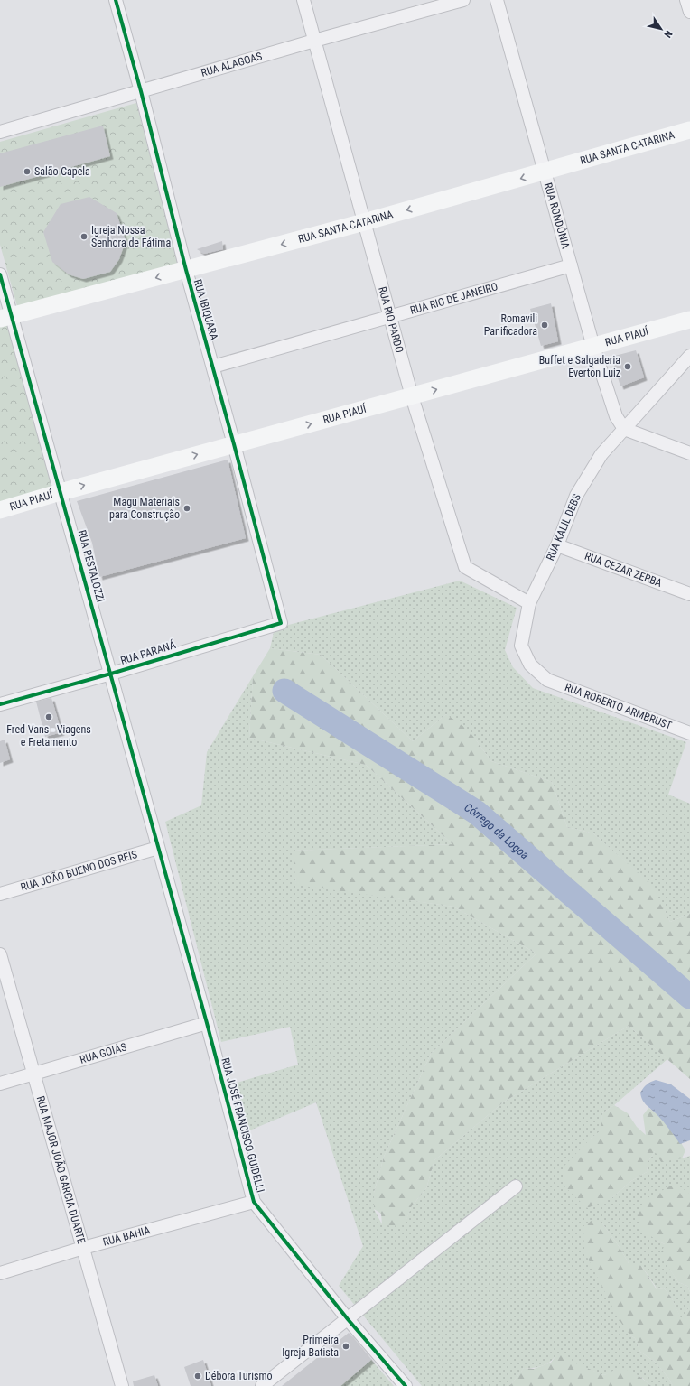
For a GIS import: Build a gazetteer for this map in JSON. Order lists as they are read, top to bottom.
{
  "streets": {
    "main road": ["RUA SANTA CATARINA", "RUA PIAUÍ"],
    "street": [
      "RUA ALAGOAS",
      "RUA RONDÔNIA",
      "RUA RIO DE JANEIRO",
      "RUA IBIQUARA",
      "RUA RIO PARDO",
      "RUA KALIL DEBS",
      "RUA PESTALOZZI",
      "RUA CEZAR ZERBA",
      "RUA PARANÁ",
      "RUA ROBERTO ARMBRUST",
      "RUA JOÃO BUENO DOS REIS",
      "RUA GOIÁS",
      "RUA JOSÉ FRANCISCO GUIDELLI",
      "RUA MAJOR JOÃO GARCIA DUARTE",
      "RUA BAHIA"
    ]
  },
  "crossings": [
    ["RUA ALAGOAS", "RUA IBIQUARA"],
    ["RUA ALAGOAS", "RUA RIO PARDO"],
    ["RUA SANTA CATARINA", "RUA RONDÔNIA"],
    ["RUA SANTA CATARINA", "RUA IBIQUARA"],
    ["RUA SANTA CATARINA", "RUA RIO PARDO"],
    ["RUA SANTA CATARINA", "RUA PESTALOZZI"],
    ["RUA RONDÔNIA", "RUA RIO DE JANEIRO"],
    ["RUA RONDÔNIA", "RUA PIAUÍ"],
    ["RUA RONDÔNIA", "RUA KALIL DEBS"],
    ["RUA RIO DE JANEIRO", "RUA IBIQUARA"],
    ["RUA RIO DE JANEIRO", "RUA RIO PARDO"],
    ["RUA IBIQUARA", "RUA PIAUÍ"],
    ["RUA IBIQUARA", "RUA PARANÁ"],
    ["RUA RIO PARDO", "RUA PIAUÍ"],
    ["RUA RIO PARDO", "RUA KALIL DEBS"],
    ["RUA PIAUÍ", "RUA PESTALOZZI"],
    ["RUA KALIL DEBS", "RUA CEZAR ZERBA"],
    ["RUA KALIL DEBS", "RUA ROBERTO ARMBRUST"],
    ["RUA PESTALOZZI", "RUA PARANÁ"],
    ["RUA PESTALOZZI", "RUA JOÃO BUENO DOS REIS"],
    ["RUA PESTALOZZI", "RUA JOSÉ FRANCISCO GUIDELLI"],
    ["RUA GOIÁS", "RUA JOSÉ FRANCISCO GUIDELLI"],
    ["RUA GOIÁS", "RUA MAJOR JOÃO GARCIA DUARTE"],
    ["RUA JOSÉ FRANCISCO GUIDELLI", "RUA BAHIA"],
    ["RUA MAJOR JOÃO GARCIA DUARTE", "RUA BAHIA"]
  ],
  "one_way": ["RUA SANTA CATARINA", "RUA PIAUÍ"],
  "water": ["Córrego da Logoa"],
  "places": [
    "Salão Capela",
    "Igreja Nossa Senhora de Fátima",
    "Romavili Panificadora",
    "Buffet e Salgaderia Everton Luiz",
    "Magu Materiais para Construção",
    "Fred Vans - Viagens e Fretamento",
    "Primeira Igreja Batista",
    "Débora Turismo"
  ],
  "north": "bottom right"
}
